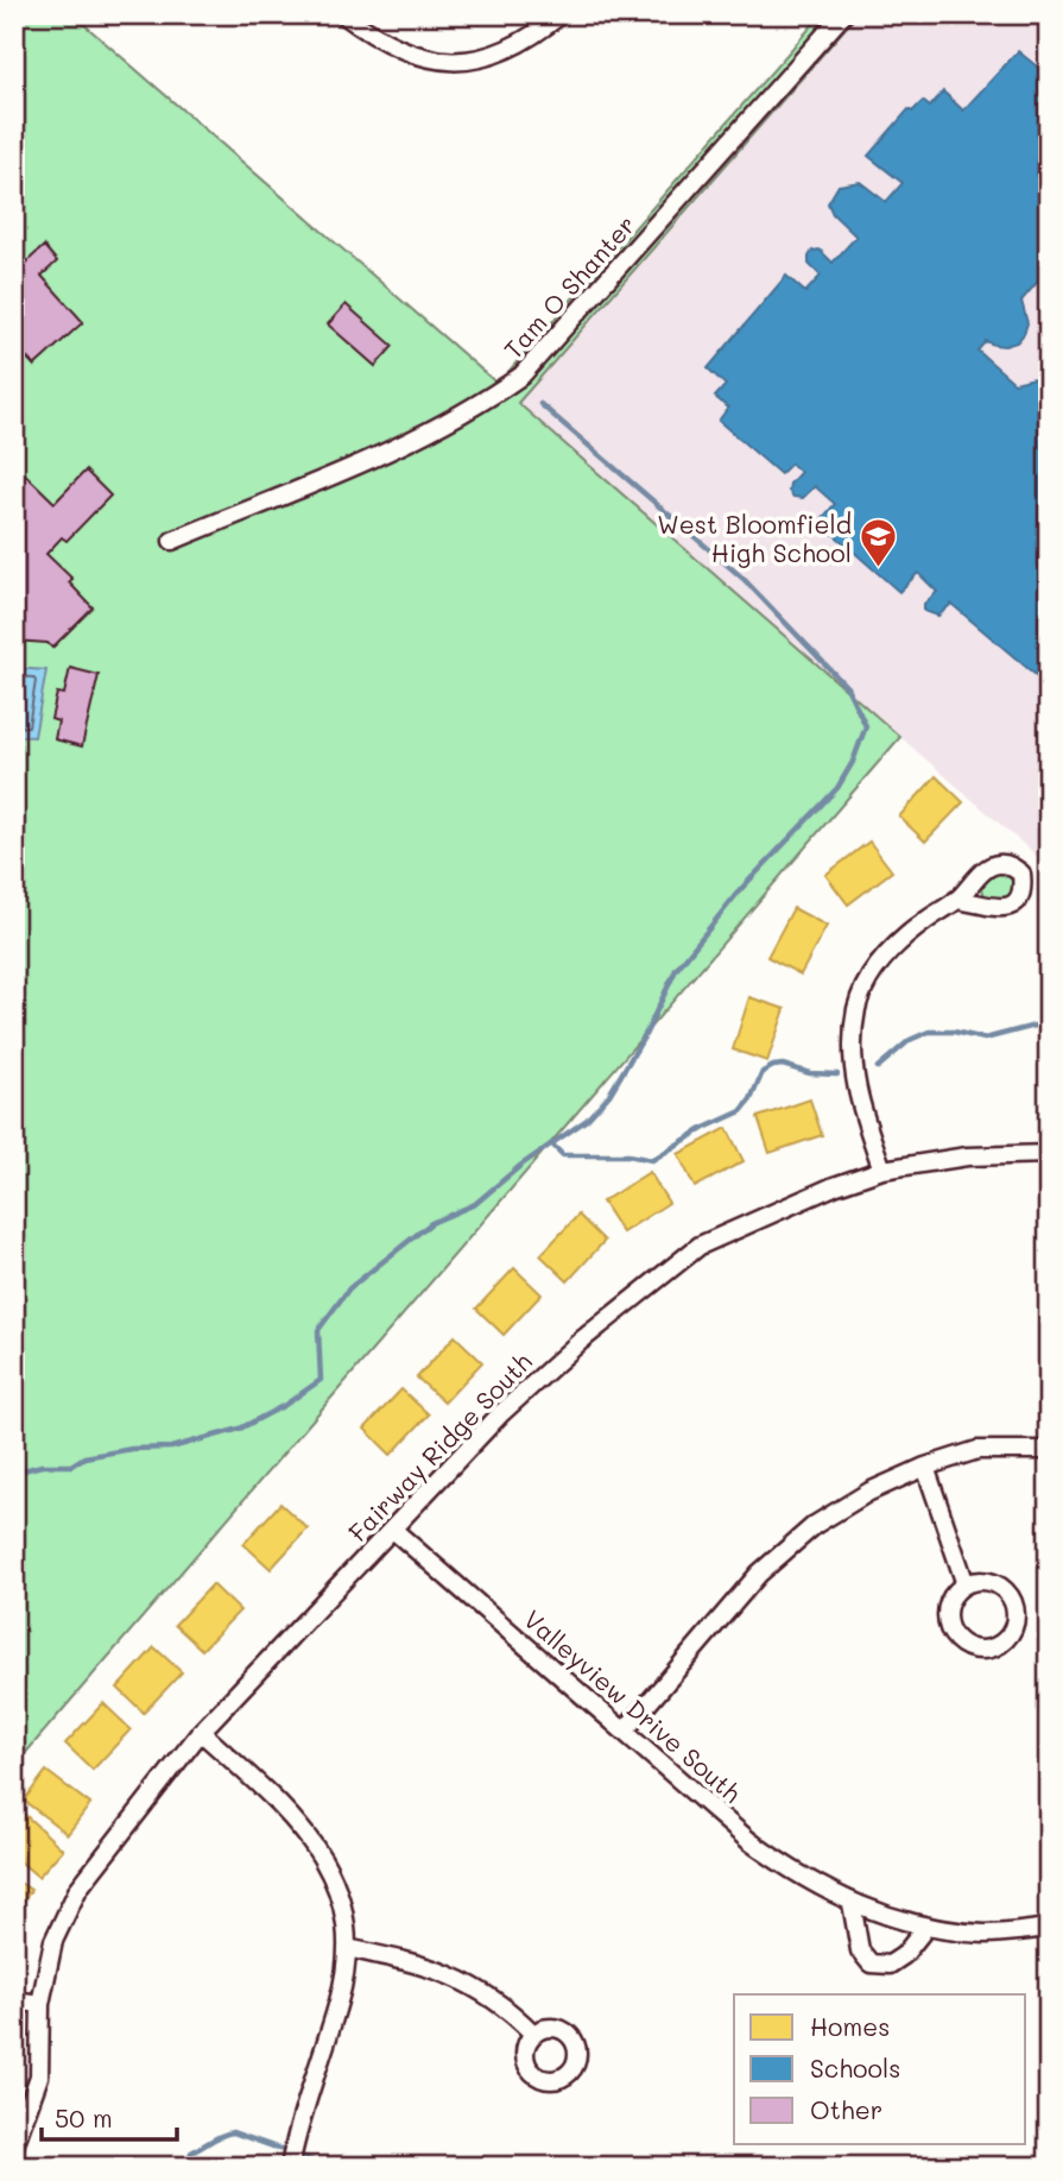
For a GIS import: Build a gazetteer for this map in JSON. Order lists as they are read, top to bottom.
{
  "streets": {
    "street": ["Tam O Shanter", "Fairway Ridge South", "Valleyview Drive South"]
  },
  "crossings": [
    ["Fairway Ridge South", "Valleyview Drive South"]
  ],
  "places": {
    "school or university": ["West Bloomfield High School"]
  },
  "legend": ["Homes", "Schools", "Other"],
  "scale_bar": "50 m"
}
